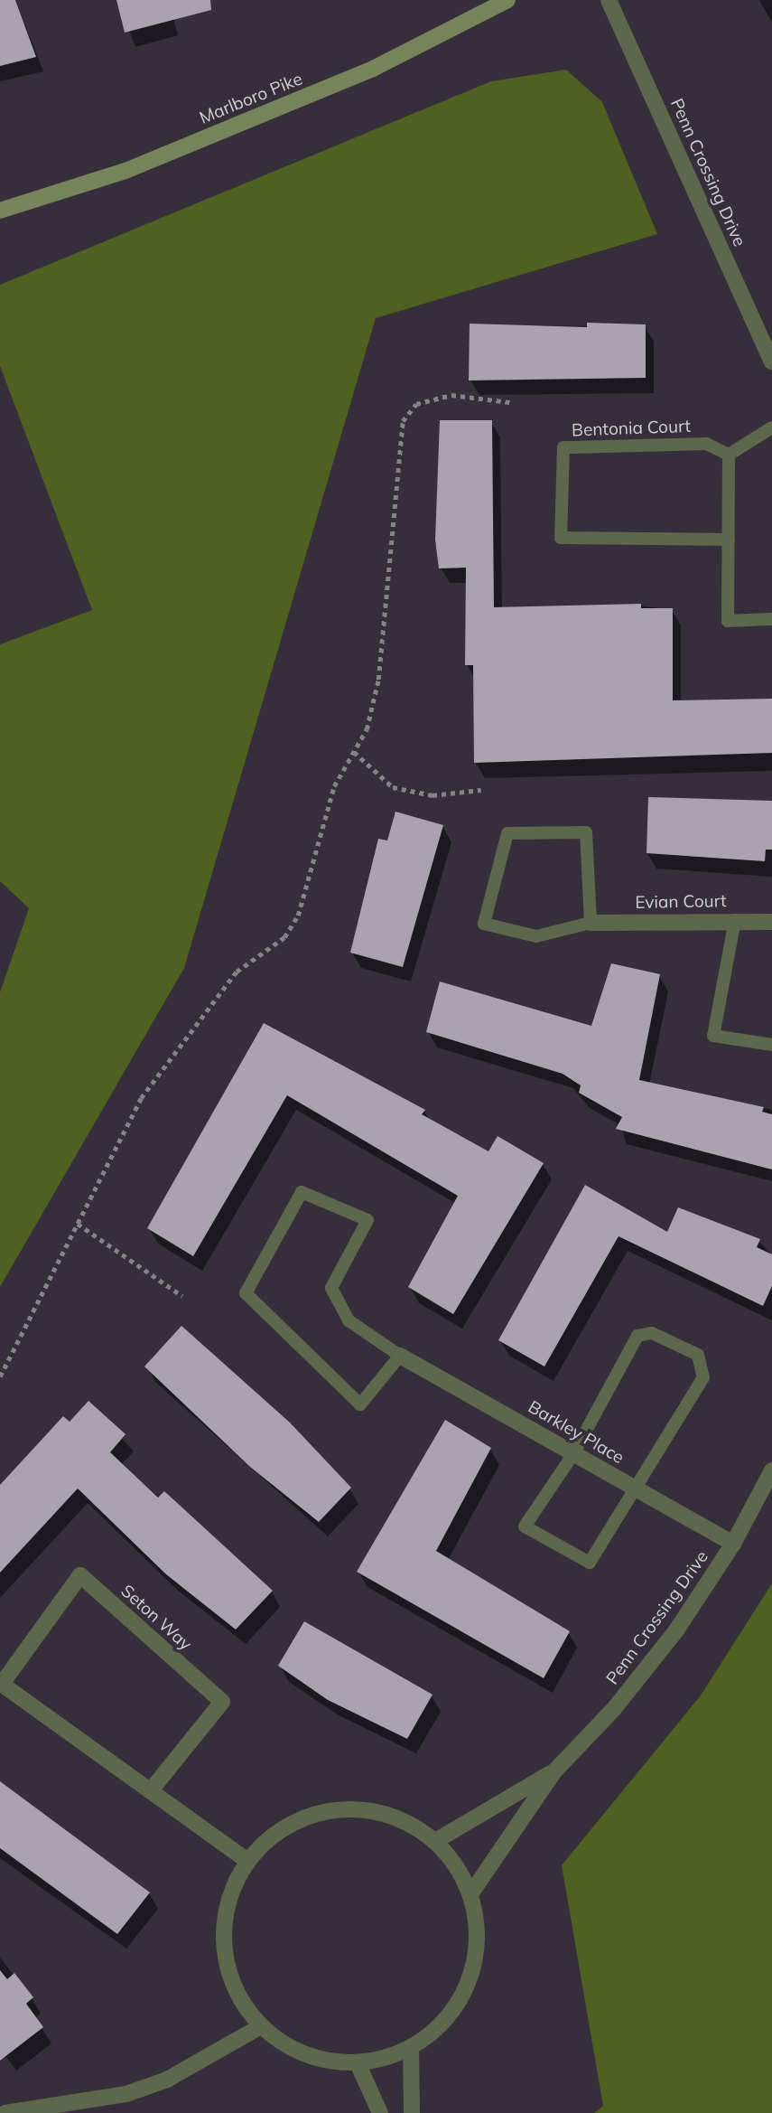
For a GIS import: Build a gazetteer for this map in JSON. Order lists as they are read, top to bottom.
{
  "streets": {
    "main road": ["Marlboro Pike"],
    "street": [
      "Penn Crossing Drive",
      "Evian Court",
      "Barkley Place",
      "Seton Way"
    ],
    "lane": ["Bentonia Court"]
  },
  "crossings": [
    ["Penn Crossing Drive", "Barkley Place"]
  ]
}
